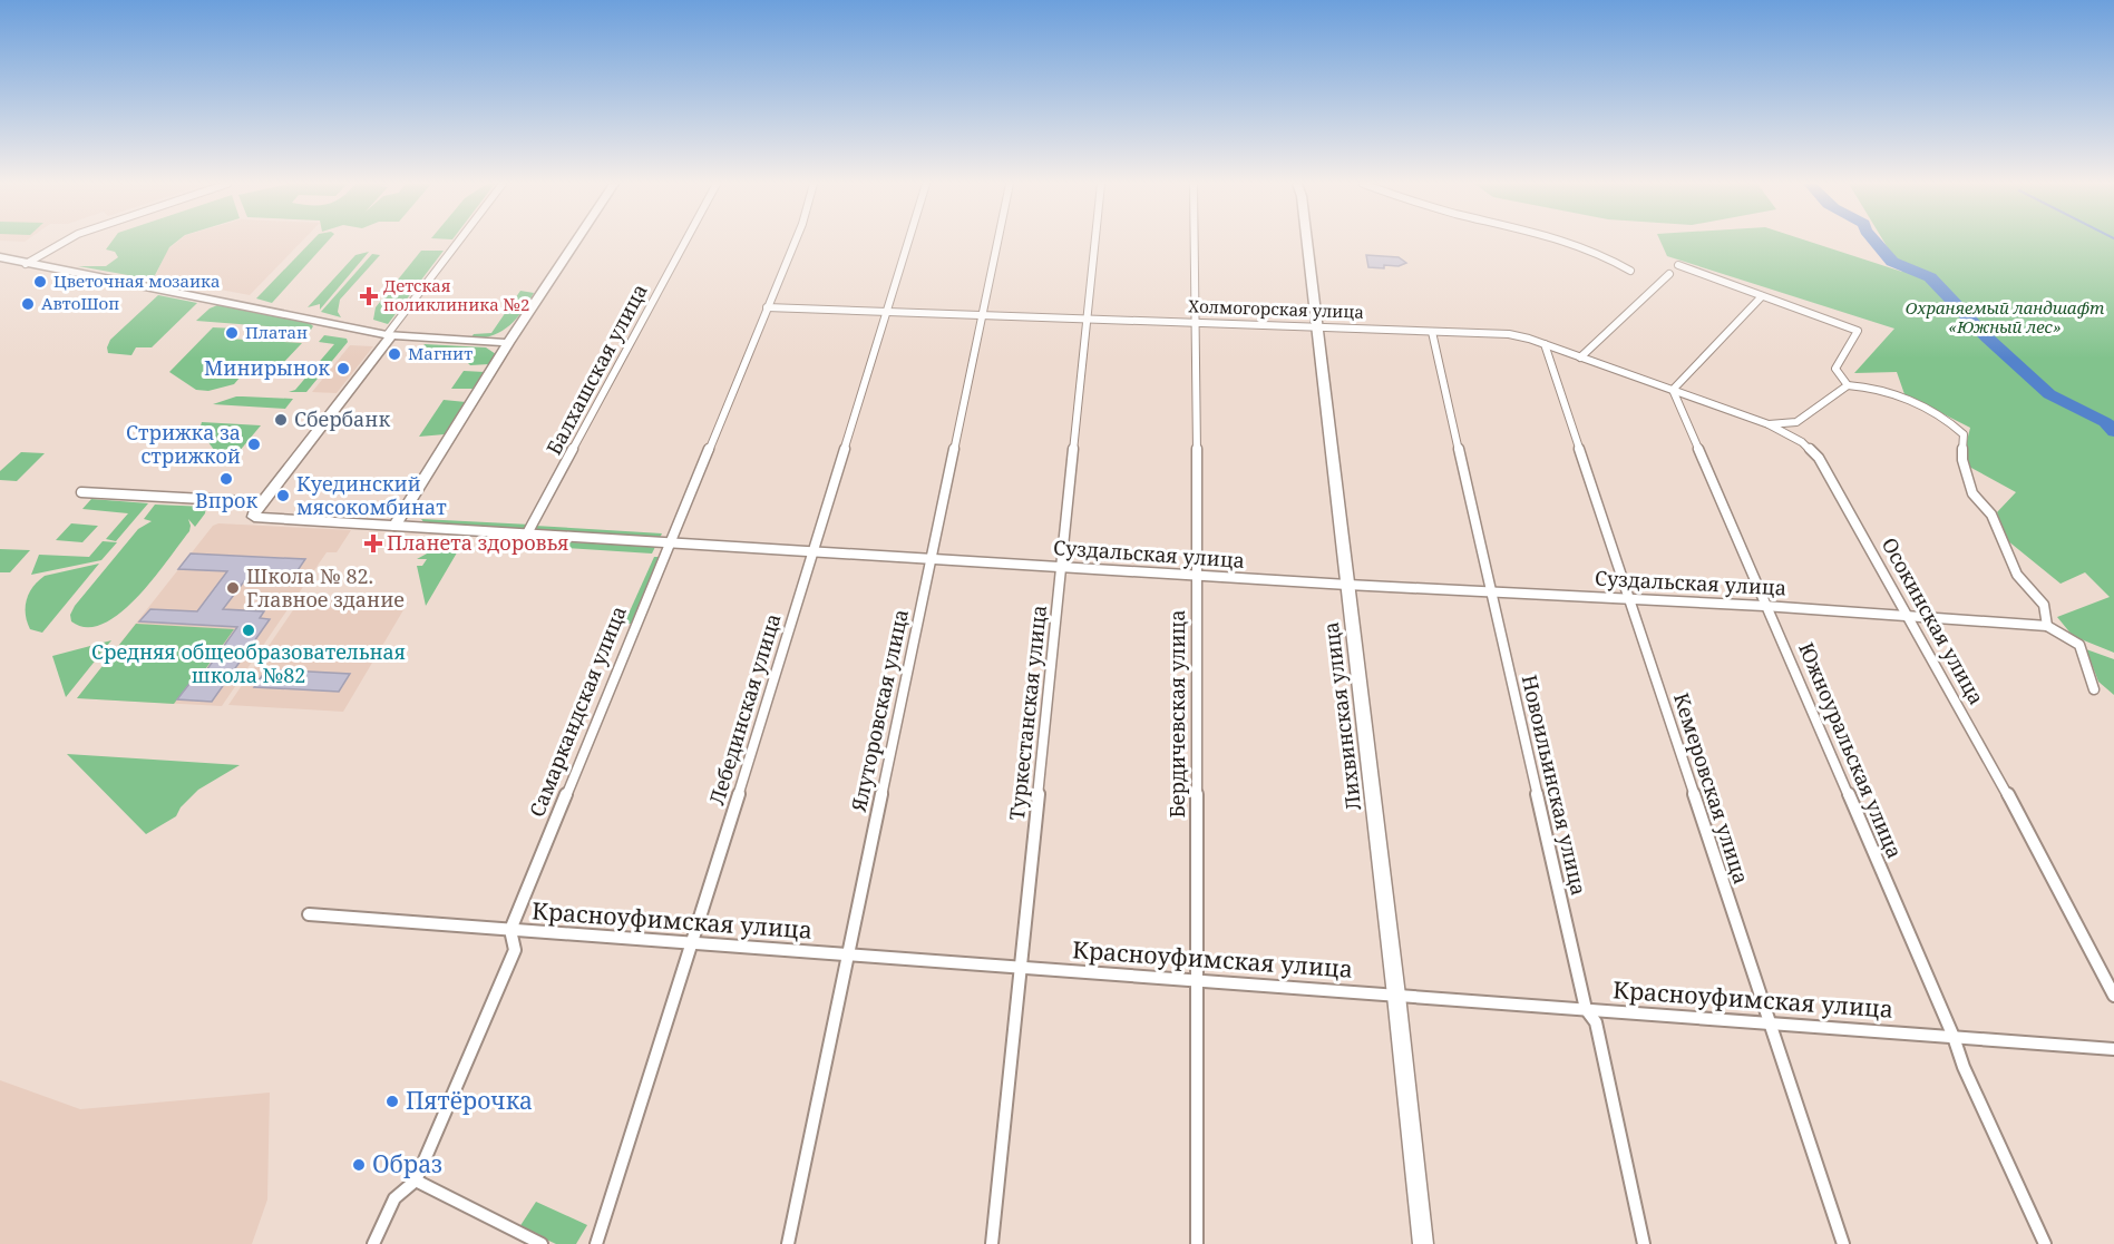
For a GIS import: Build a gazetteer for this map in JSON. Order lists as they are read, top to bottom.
{
  "streets": {
    "main road": ["Суздальская улица", "Лихвинская улица"],
    "street": [
      "Холмогорская улица",
      "Балхашская улица",
      "Осокинская улица",
      "Лебединская улица",
      "Ялуторовская улица",
      "Самаркандская улица",
      "Туркестанская улица",
      "Бердичевская улица",
      "Южноуральская улица",
      "Новоильинская улица",
      "Кемеровская улица",
      "Красноуфимская улица"
    ]
  },
  "crossings": [
    ["Холмогорская улица", "Осокинская улица"],
    ["Холмогорская улица", "Лебединская улица"],
    ["Холмогорская улица", "Ялуторовская улица"],
    ["Холмогорская улица", "Самаркандская улица"],
    ["Холмогорская улица", "Туркестанская улица"],
    ["Холмогорская улица", "Бердичевская улица"],
    ["Холмогорская улица", "Лихвинская улица"],
    ["Холмогорская улица", "Южноуральская улица"],
    ["Холмогорская улица", "Новоильинская улица"],
    ["Холмогорская улица", "Кемеровская улица"],
    ["Балхашская улица", "Суздальская улица"],
    ["Суздальская улица", "Осокинская улица"],
    ["Суздальская улица", "Лебединская улица"],
    ["Суздальская улица", "Ялуторовская улица"],
    ["Суздальская улица", "Самаркандская улица"],
    ["Суздальская улица", "Туркестанская улица"],
    ["Суздальская улица", "Бердичевская улица"],
    ["Суздальская улица", "Лихвинская улица"],
    ["Суздальская улица", "Южноуральская улица"],
    ["Суздальская улица", "Новоильинская улица"],
    ["Суздальская улица", "Кемеровская улица"],
    ["Лебединская улица", "Красноуфимская улица"],
    ["Ялуторовская улица", "Красноуфимская улица"],
    ["Самаркандская улица", "Красноуфимская улица"],
    ["Туркестанская улица", "Красноуфимская улица"],
    ["Бердичевская улица", "Красноуфимская улица"],
    ["Лихвинская улица", "Красноуфимская улица"],
    ["Южноуральская улица", "Красноуфимская улица"],
    ["Новоильинская улица", "Красноуфимская улица"],
    ["Кемеровская улица", "Красноуфимская улица"]
  ],
  "parks": ["Охраняемый ландшафт «Южный лес»"],
  "places": {
    "other": [
      "Цветочная мозаика",
      "АвтоШоп",
      "Платан",
      "Магнит",
      "Минирынок",
      "Сбербанк",
      "Стрижка за стрижкой",
      "Впрок",
      "Куединский мясокомбинат",
      "Школа № 82. Главное здание",
      "Средняя общеобразовательная школа №82",
      "Пятёрочка",
      "Образ"
    ],
    "health": ["Детская поликлиника №2", "Планета здоровья"]
  }
}
